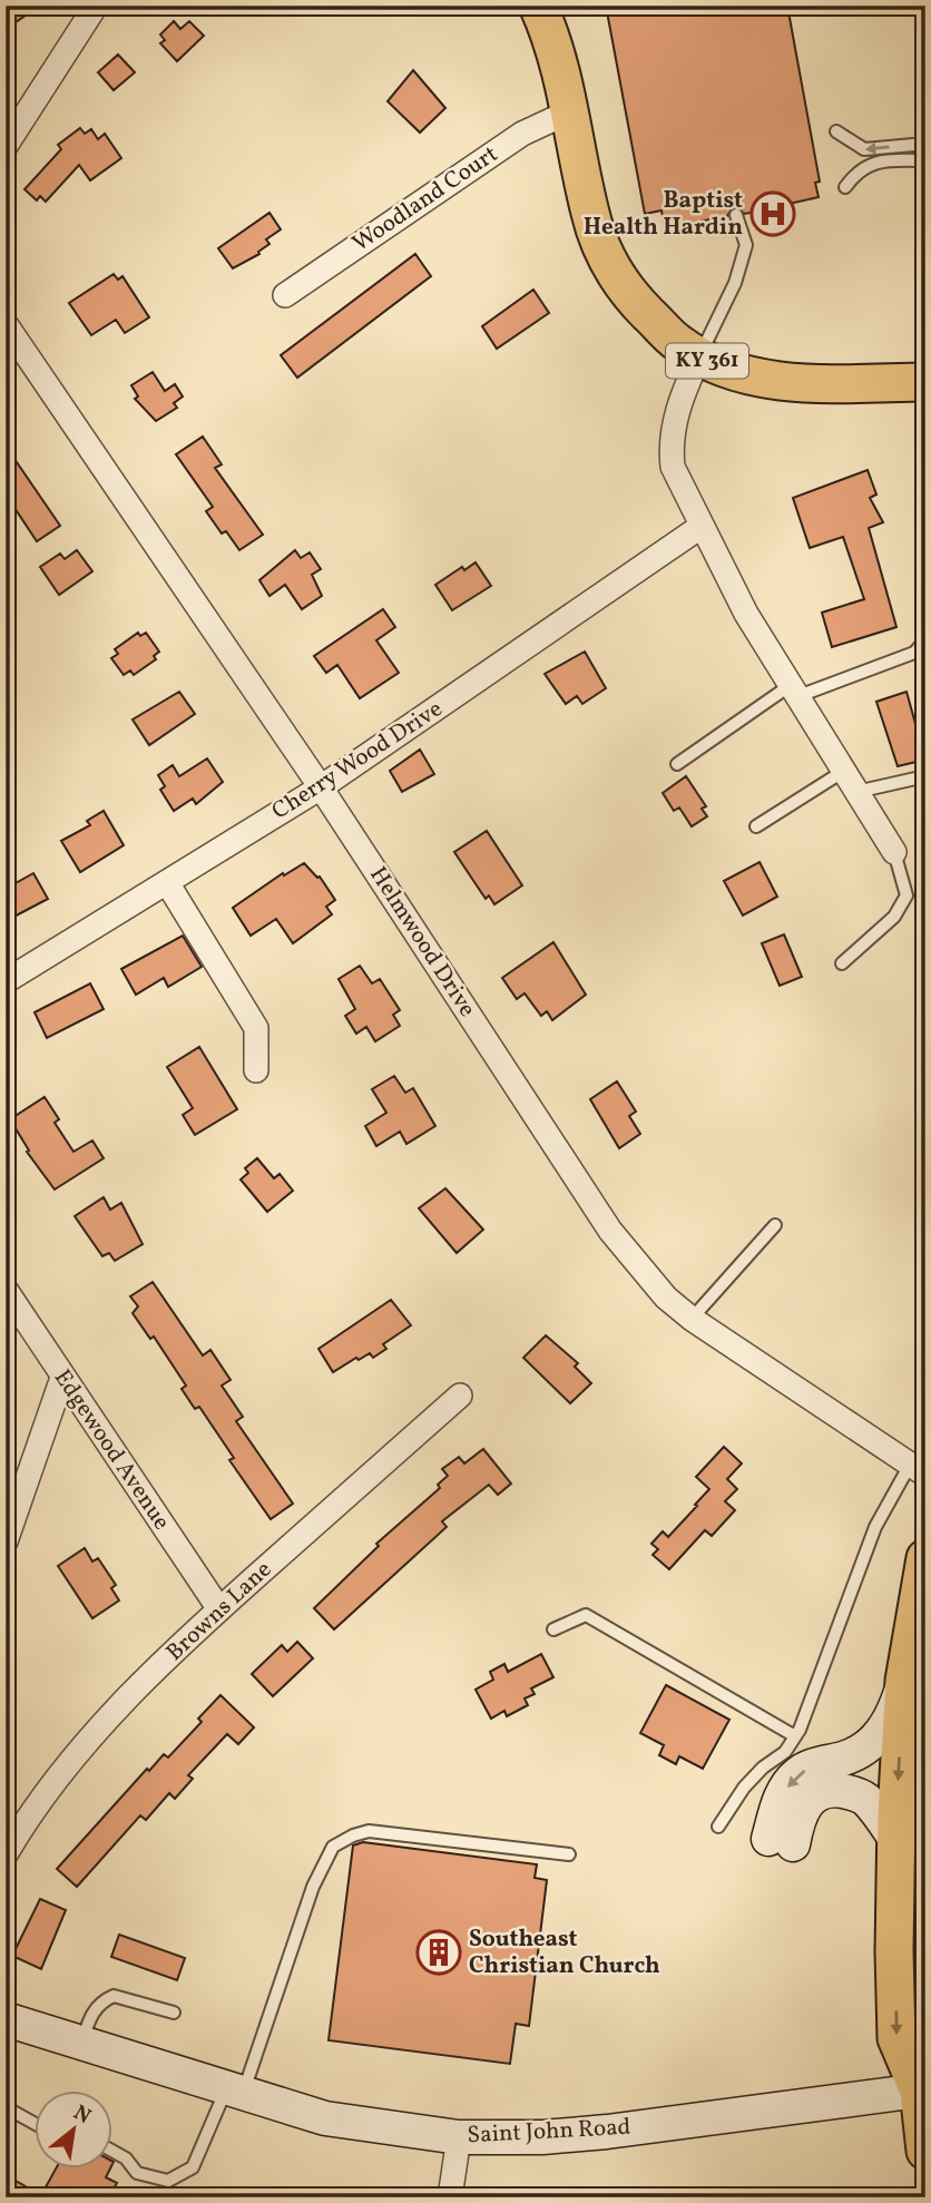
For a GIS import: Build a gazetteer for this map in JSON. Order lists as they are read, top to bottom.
{
  "streets": {
    "main road": ["KY 361"],
    "street": [
      "Woodland Court",
      "Cherry Wood Drive",
      "Helmwood Drive",
      "Edgewood Avenue",
      "Browns Lane",
      "Saint John Road"
    ]
  },
  "crossings": [
    ["Woodland Court", "KY 361"],
    ["Cherry Wood Drive", "Helmwood Drive"],
    ["Edgewood Avenue", "Browns Lane"]
  ],
  "places": {
    "hospital": ["Baptist Health Hardin"],
    "building": ["Southeast Christian Church"]
  },
  "north": "top right"
}
